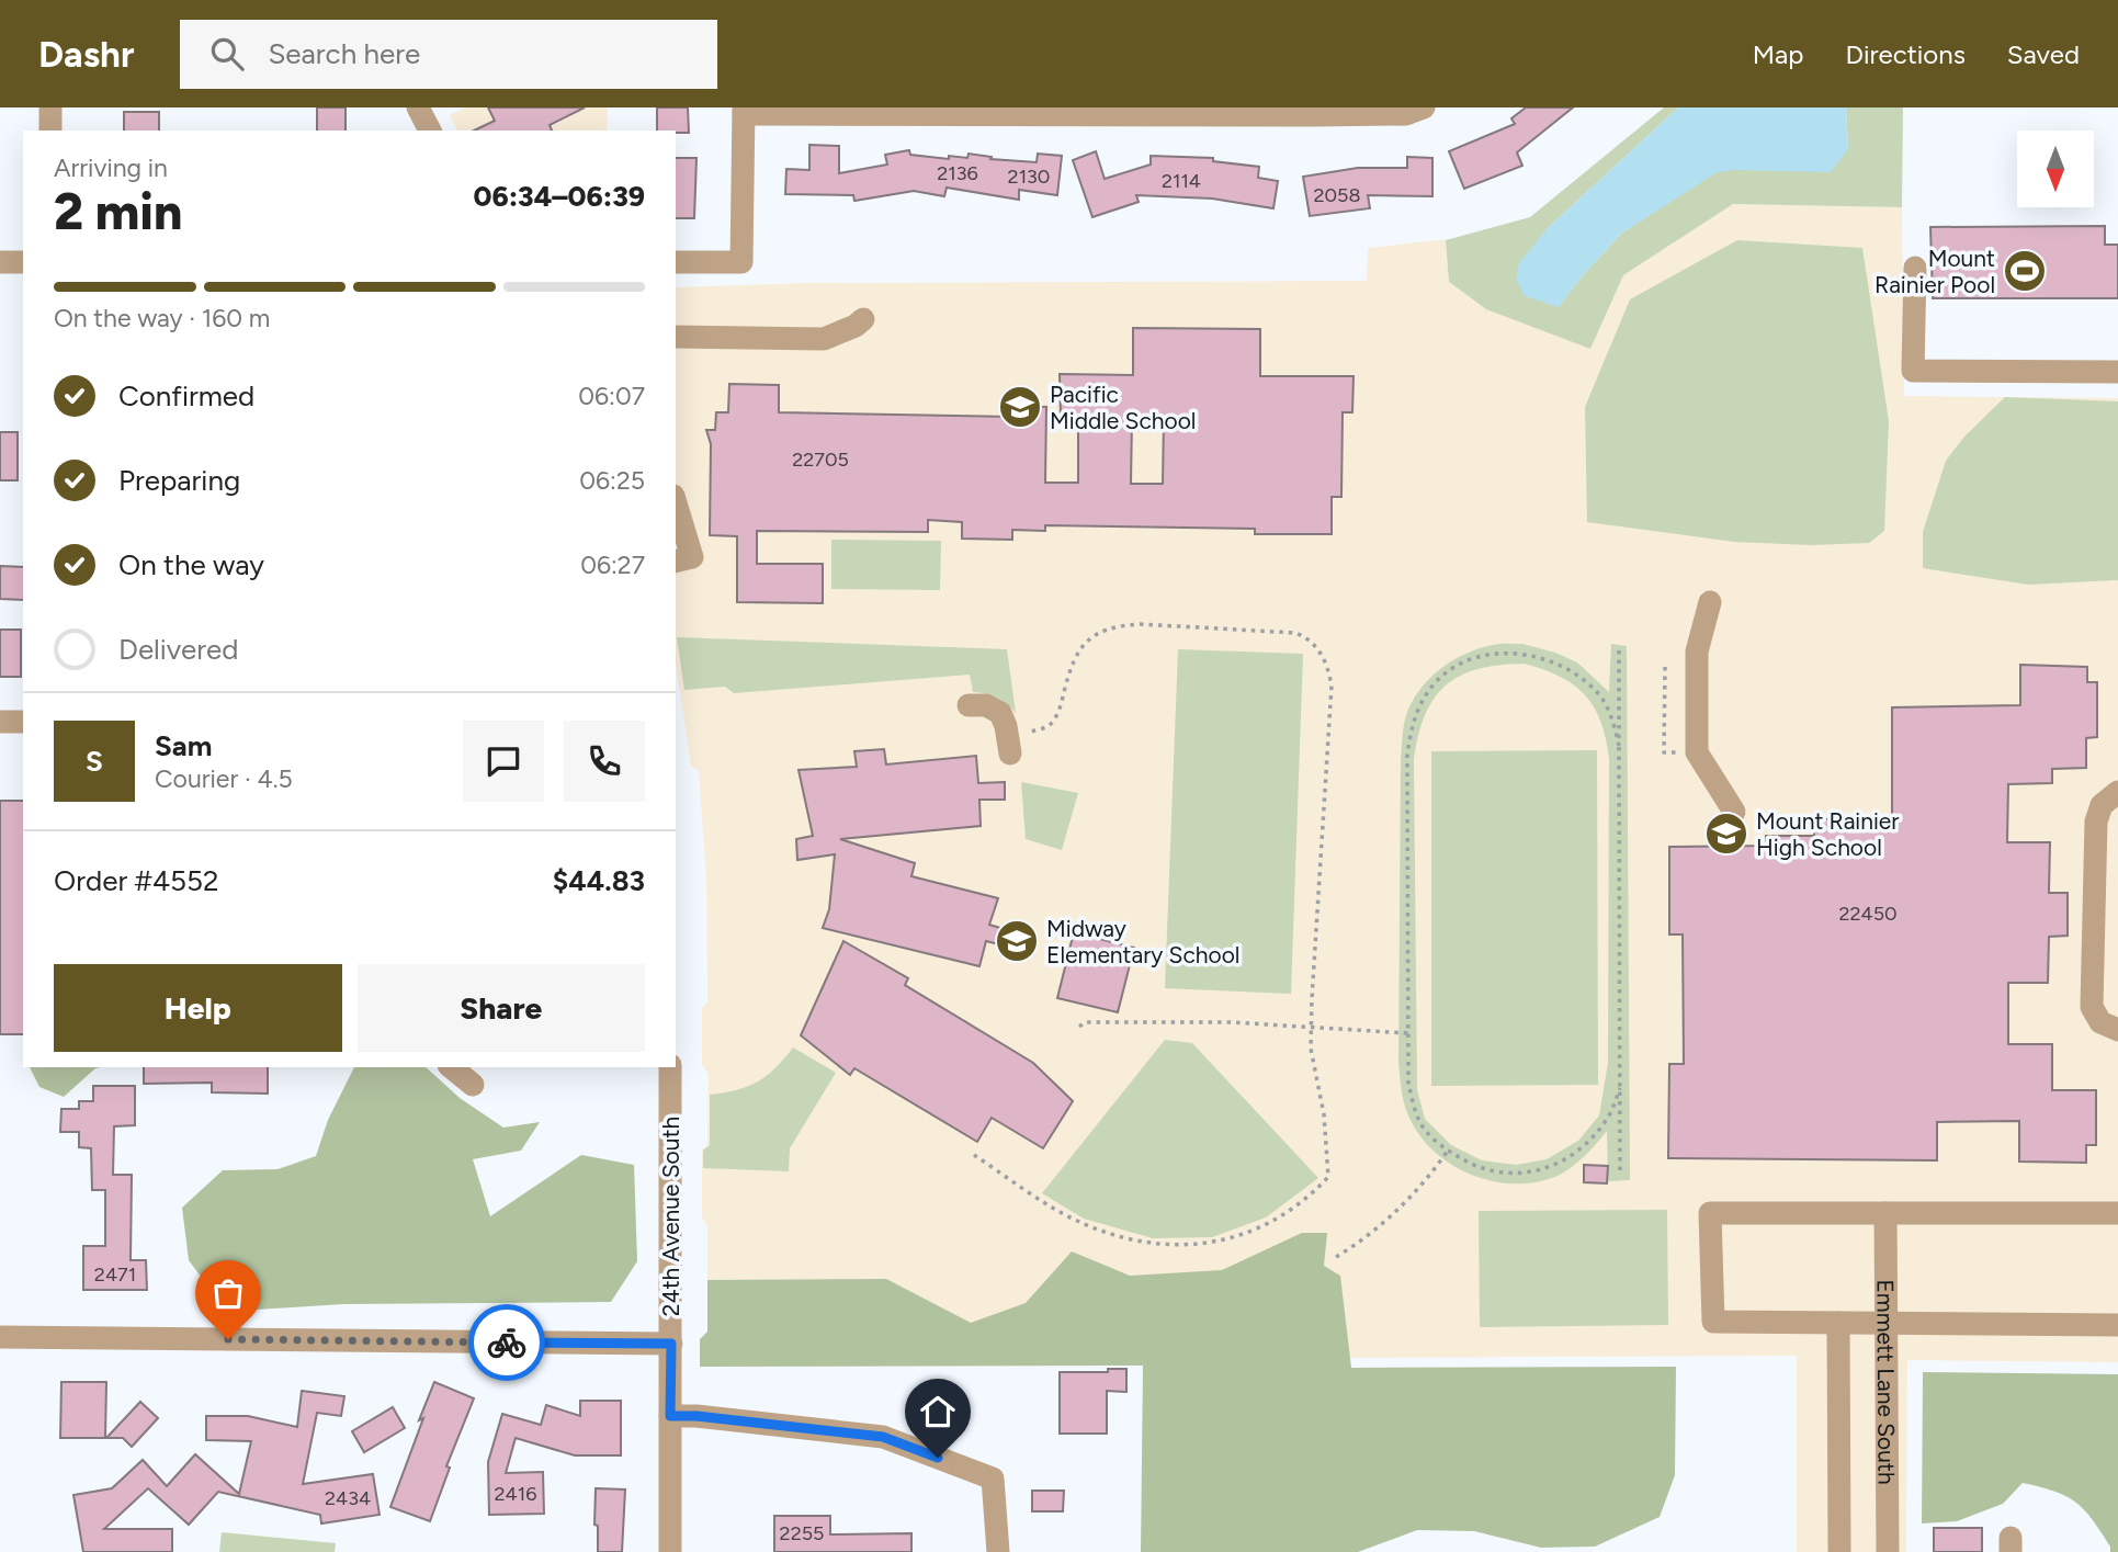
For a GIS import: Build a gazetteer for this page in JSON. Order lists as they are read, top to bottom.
{
  "streets": {
    "street": ["24th Avenue South", "Emmett Lane South"]
  },
  "places": {
    "sports": ["Mount Rainier Pool"],
    "school or university": ["Pacific Middle School", "Mount Rainier High School", "Midway Elementary School"]
  },
  "house_numbers": [
    "2136",
    "2130",
    "2114",
    "2058",
    "22705",
    "22450",
    "2471",
    "2416",
    "2434",
    "2255"
  ],
  "north": "bottom",
  "page": {
    "header": "Dashr",
    "search": "Search here",
    "nav": ["Map", "Directions", "Saved"],
    "heading": ["2 min", "Arriving in", "06:34–06:39"],
    "panel": [
      "Sam",
      "Courier · 4.5",
      "Order #4552",
      "$44.83"
    ],
    "bar": "On the way · 160 m",
    "list": [
      ["Confirmed", "06:07"],
      ["Preparing", "06:25"],
      ["On the way", "06:27"],
      "Delivered"
    ],
    "round": "S",
    "buttons": ["Help", "Share"]
  }
}
